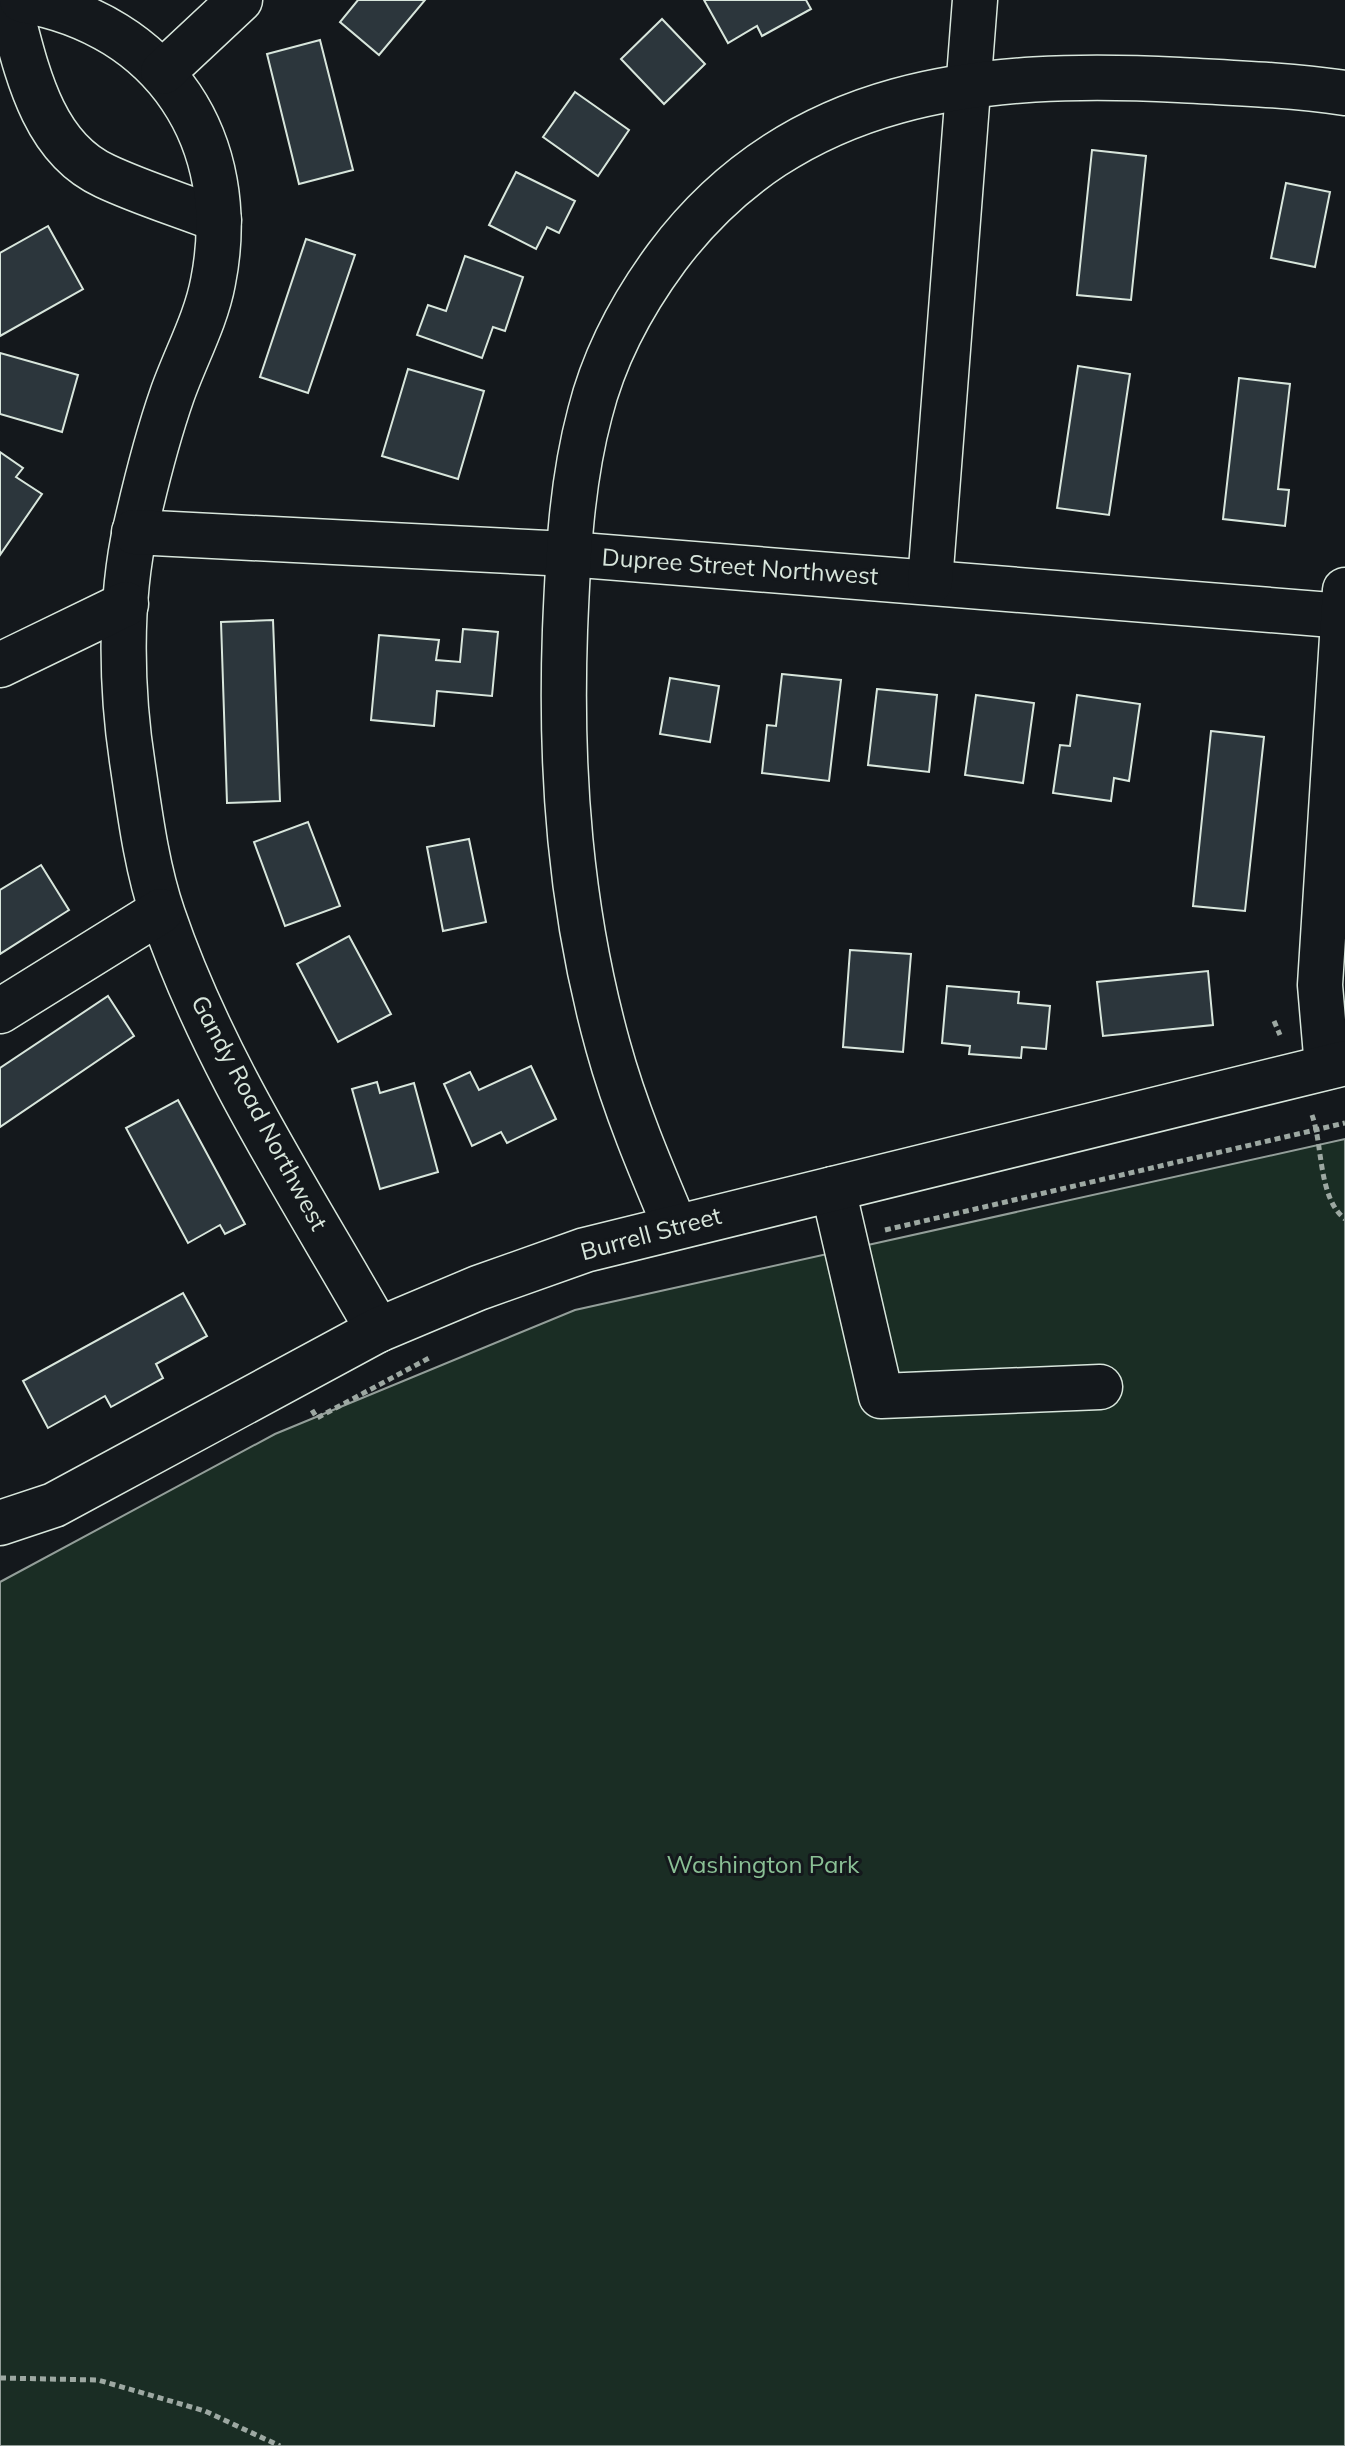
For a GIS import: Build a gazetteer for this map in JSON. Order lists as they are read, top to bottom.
{
  "streets": {
    "street": ["Dupree Street Northwest", "Gandy Road Northwest", "Burrell Street"]
  },
  "crossings": [
    ["Dupree Street Northwest", "Gandy Road Northwest"],
    ["Gandy Road Northwest", "Burrell Street"]
  ],
  "parks": ["Washington Park"]
}
